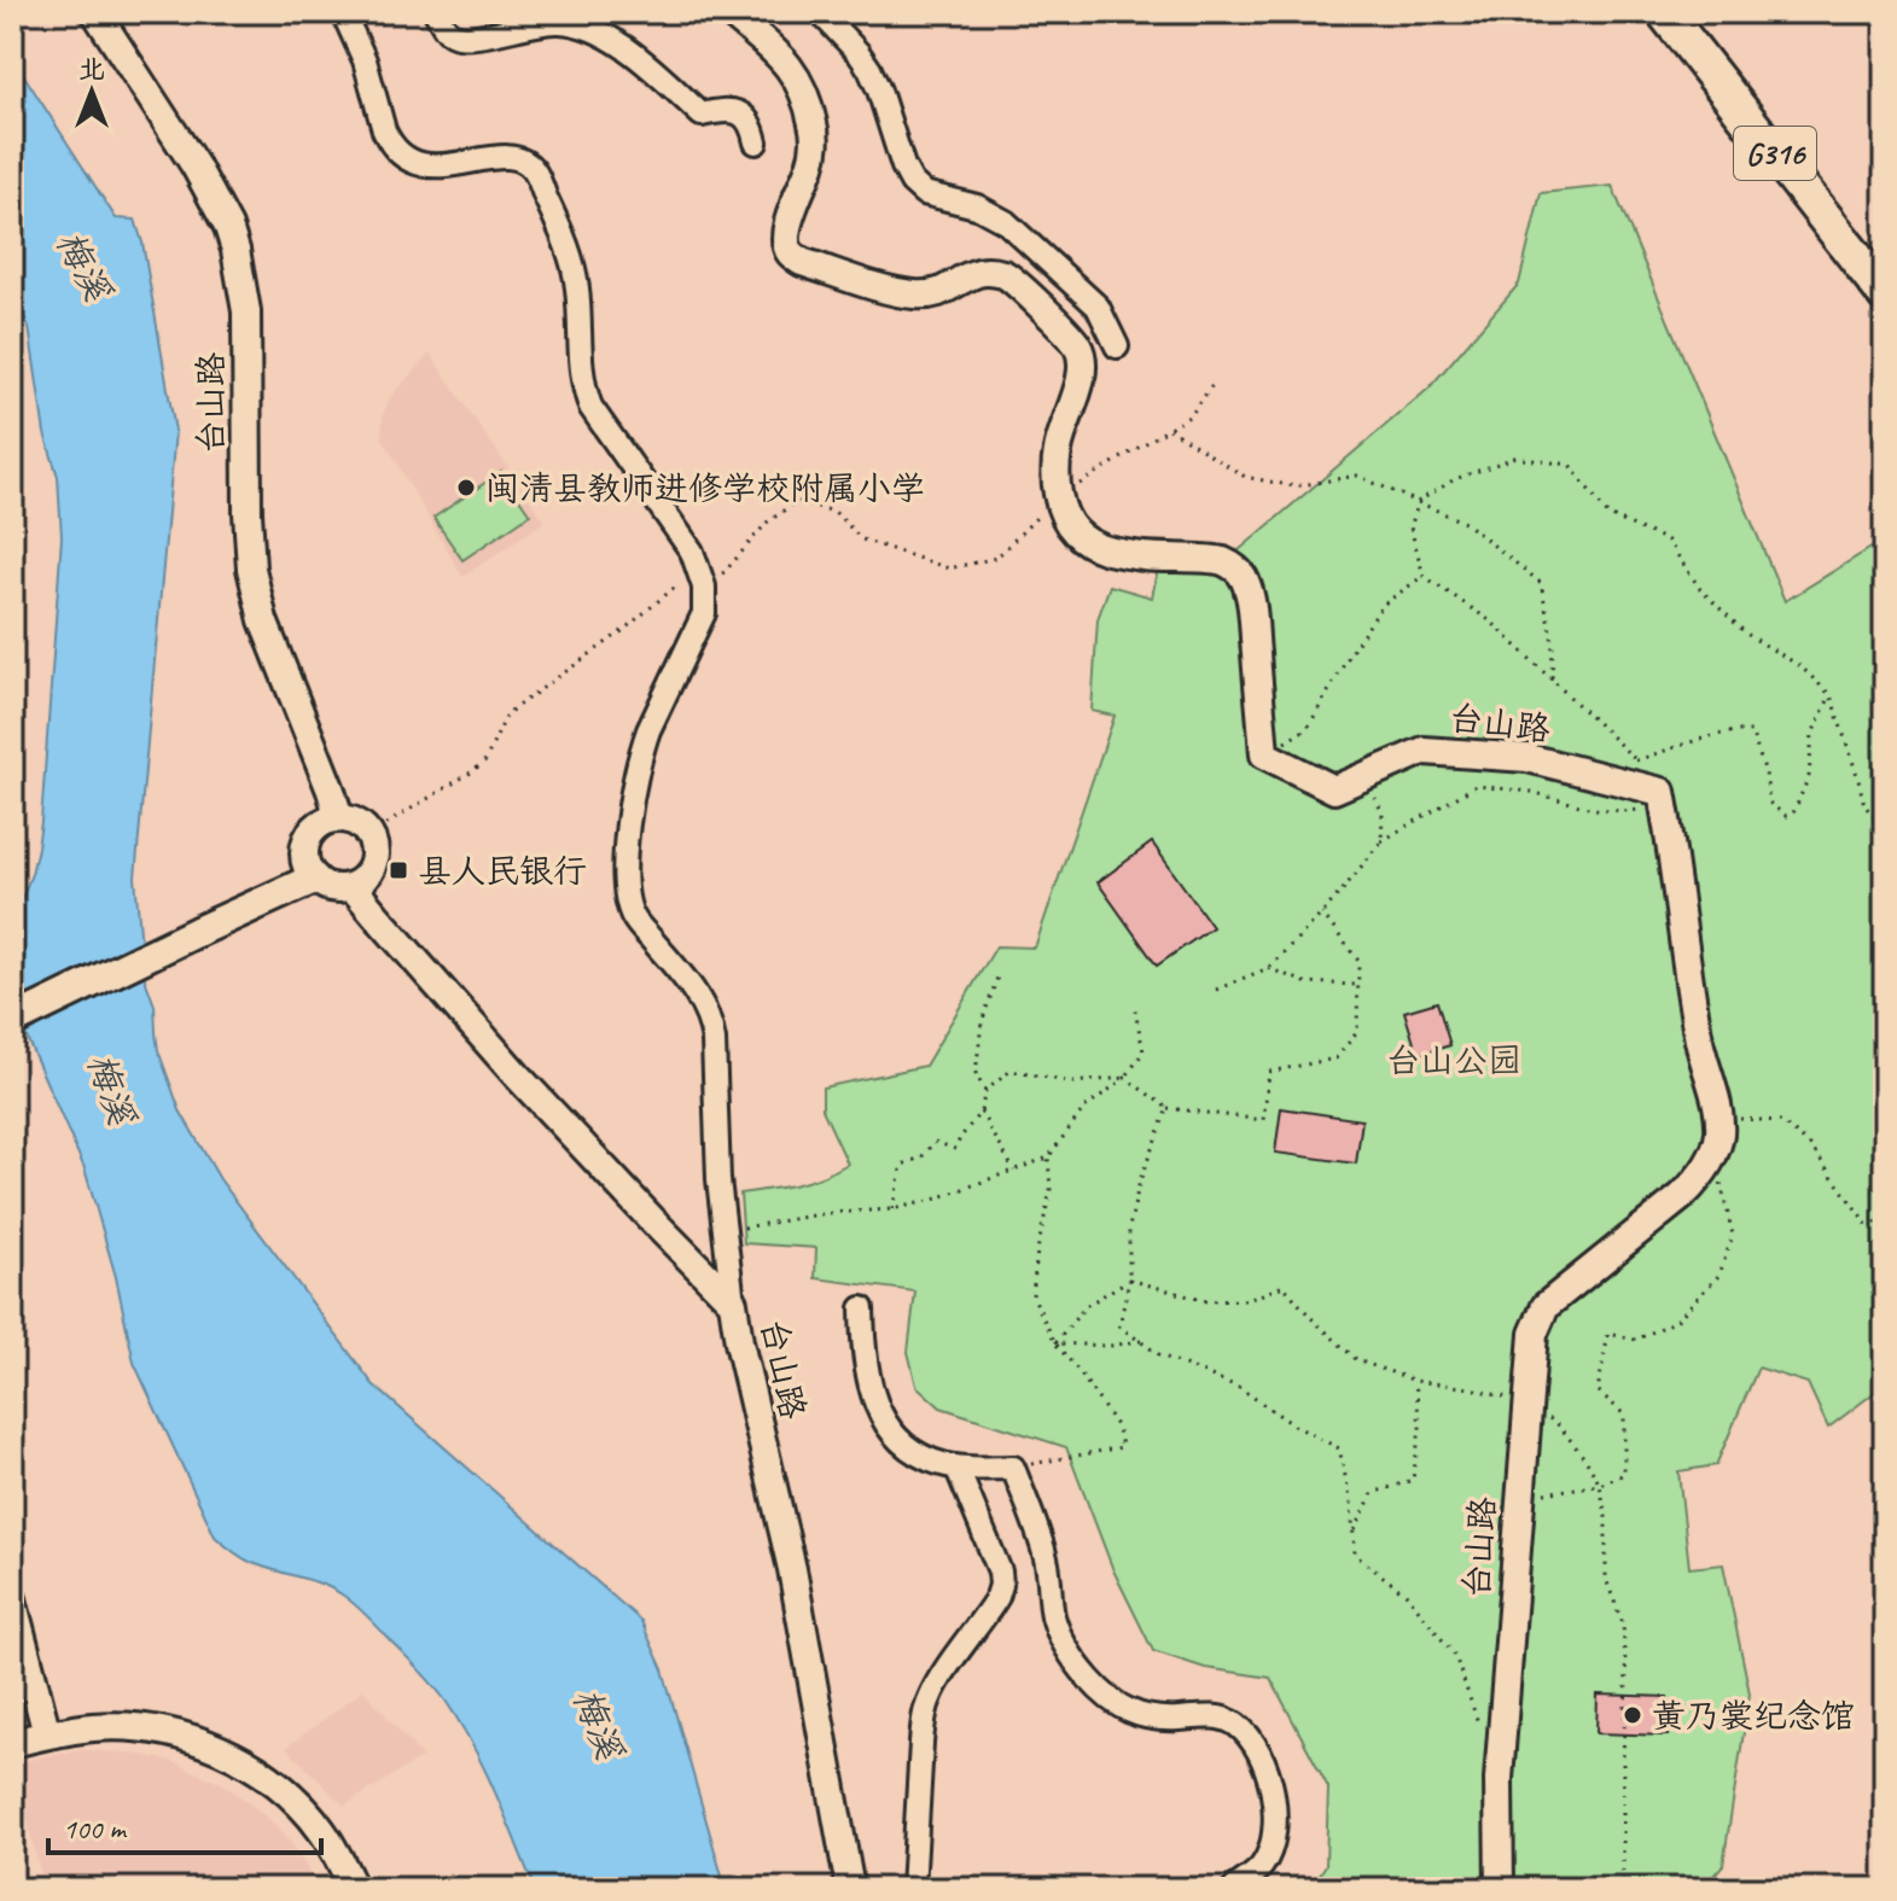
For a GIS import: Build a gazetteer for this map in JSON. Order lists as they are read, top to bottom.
{
  "streets": {
    "highway": ["G316"],
    "street": ["台山路"]
  },
  "water": ["梅溪"],
  "parks": ["台山公园"],
  "places": {
    "other": ["闽清县教师进修学校附属小学", "黄乃裳纪念馆"],
    "transit": ["县人民银行"]
  },
  "scale_bar": "100 m",
  "north": "top"
}
